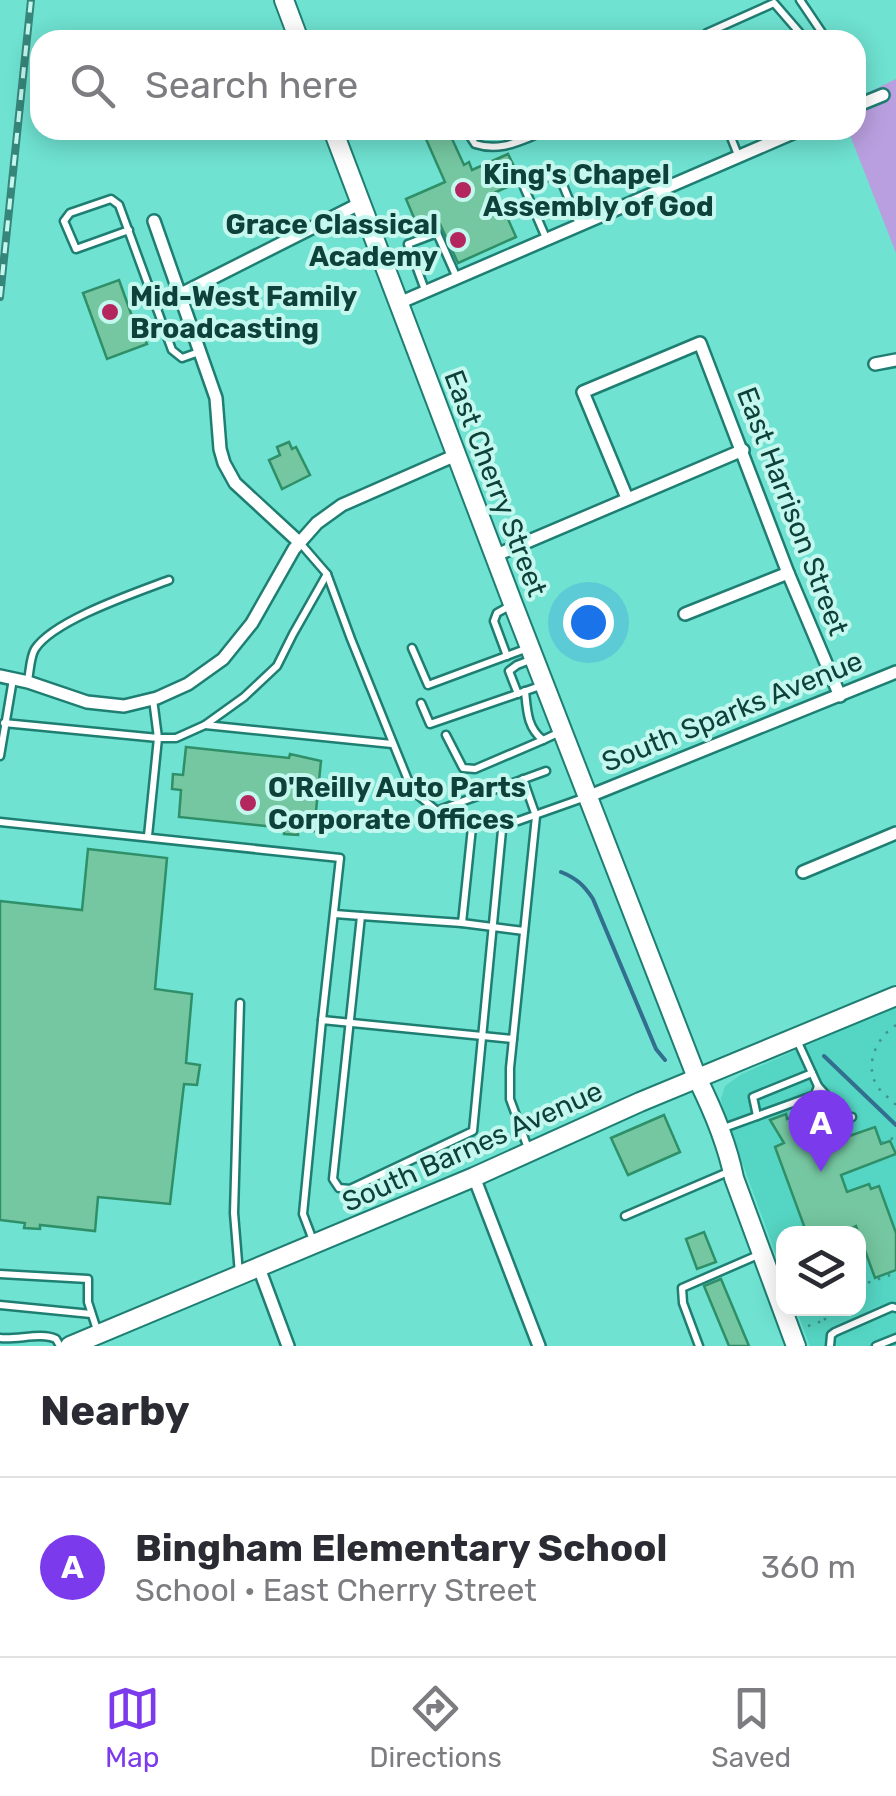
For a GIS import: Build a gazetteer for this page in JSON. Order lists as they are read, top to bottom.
{
  "streets": {
    "street": [
      "East Cherry Street",
      "East Harrison Street",
      "South Sparks Avenue",
      "South Barnes Avenue"
    ]
  },
  "crossings": [
    ["East Cherry Street", "South Sparks Avenue"],
    ["East Cherry Street", "South Barnes Avenue"],
    ["East Harrison Street", "South Sparks Avenue"]
  ],
  "places": [
    "King's Chapel Assembly of God",
    "Grace Classical Academy",
    "Mid-West Family Broadcasting",
    "O'Reilly Auto Parts Corporate Offices"
  ],
  "page": {
    "search": "Search here",
    "pins": "A",
    "heading": "Nearby",
    "list": [
      {
        "mark": "A",
        "name": "Bingham Elementary School",
        "note": "School · East Cherry Street",
        "value": "360 m"
      }
    ],
    "nav": ["Map", "Directions", "Saved"]
  }
}
